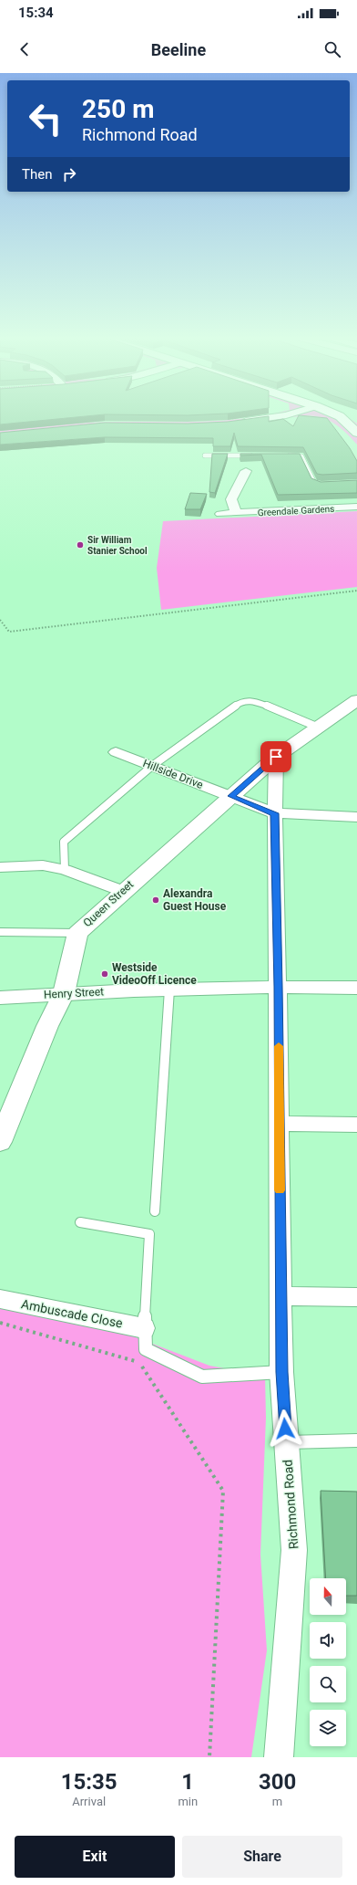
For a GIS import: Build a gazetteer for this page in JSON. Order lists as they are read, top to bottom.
{
  "streets": {
    "street": [
      "Greendale Gardens",
      "Hillside Drive",
      "Queen Street",
      "Henry Street",
      "Ambuscade Close",
      "Richmond Road"
    ]
  },
  "crossings": [
    ["Hillside Drive", "Queen Street"],
    ["Queen Street", "Henry Street"],
    ["Queen Street", "Richmond Road"],
    ["Henry Street", "Richmond Road"]
  ],
  "places": ["Sir William Stanier School", "Alexandra Guest House", "Westside VideoOff Licence"],
  "north": "top",
  "page": {
    "status": "15:34",
    "header": "Beeline",
    "turn": ["250 m", "Richmond Road"],
    "then": "Then",
    "eta": [
      "15:35",
      "Arrival",
      "1",
      "min",
      "300",
      "m"
    ],
    "buttons": ["Exit", "Share"]
  }
}
